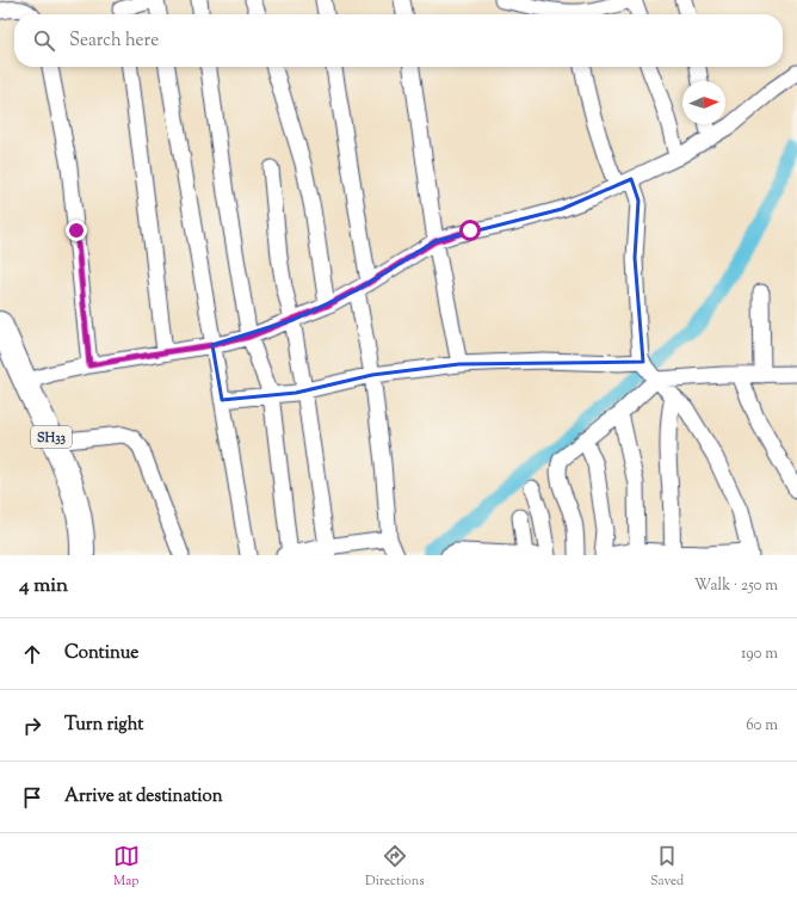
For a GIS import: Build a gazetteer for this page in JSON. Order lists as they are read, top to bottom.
{
  "streets": {
    "main road": ["SH33"]
  },
  "north": "right",
  "page": {
    "search": "Search here",
    "heading": ["4 min", "Walk · 250 m"],
    "list": [
      ["Continue", "190 m"],
      ["Turn right", "60 m"],
      "Arrive at destination"
    ],
    "nav": ["Map", "Directions", "Saved"]
  }
}
